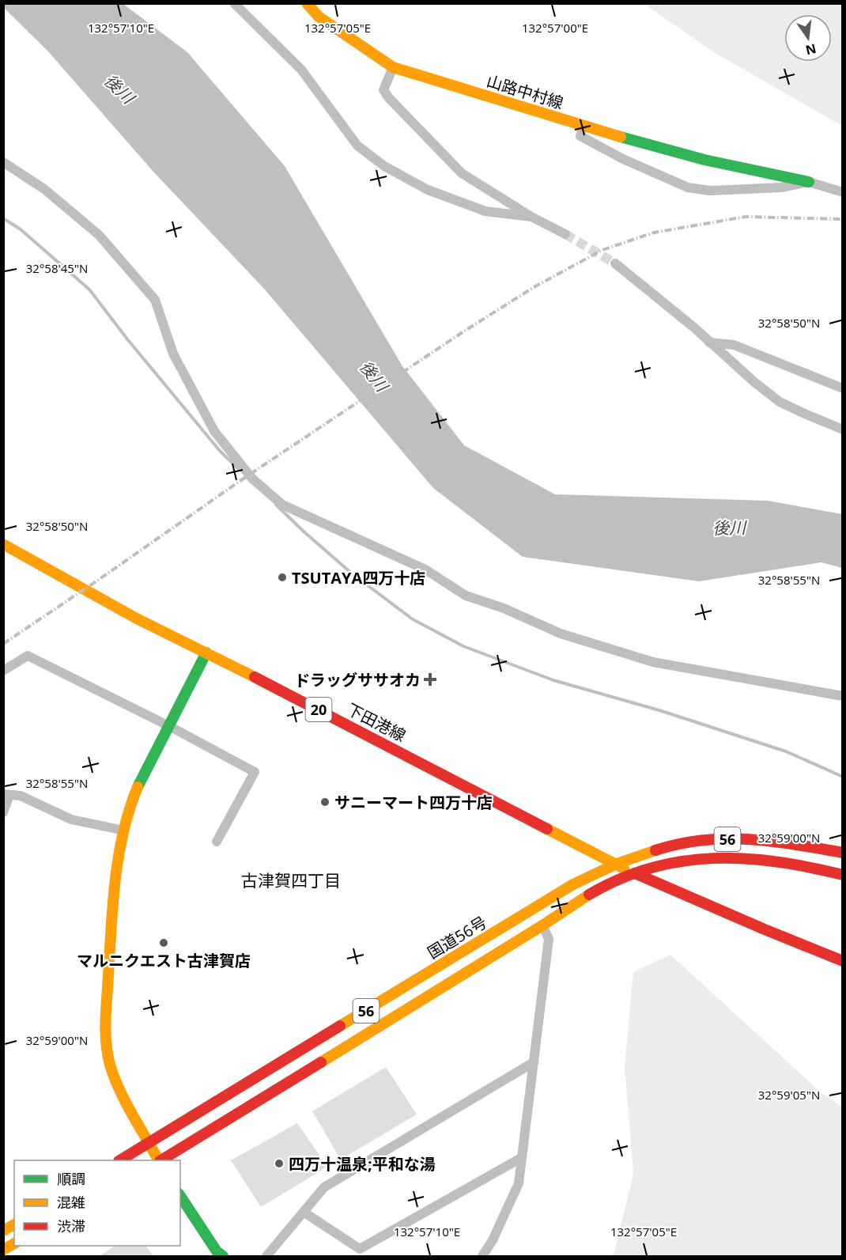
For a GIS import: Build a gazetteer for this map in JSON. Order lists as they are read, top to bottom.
{
  "streets": {
    "main road": [
      "山路中村線",
      "20",
      "下田港線",
      "56",
      "国道56号"
    ]
  },
  "crossings": [
    ["下田港線", "56"],
    ["下田港線", "国道56号"]
  ],
  "districts": ["古津賀四丁目"],
  "water": ["後川"],
  "places": {
    "other": [
      "TSUTAYA四万十店",
      "サニーマート四万十店",
      "マルニクエスト古津賀店",
      "四万十温泉;平和な湯"
    ],
    "health": ["ドラッグササオカ"]
  },
  "legend": ["順調", "混雑", "渋滞"],
  "north": "bottom",
  "coordinates": [
    "132°57'10\"E",
    "132°57'05\"E",
    "132°57'00\"E",
    "32°58'45\"N",
    "32°58'50\"N",
    "32°58'55\"N",
    "32°59'00\"N",
    "32°59'05\"N"
  ]
}
